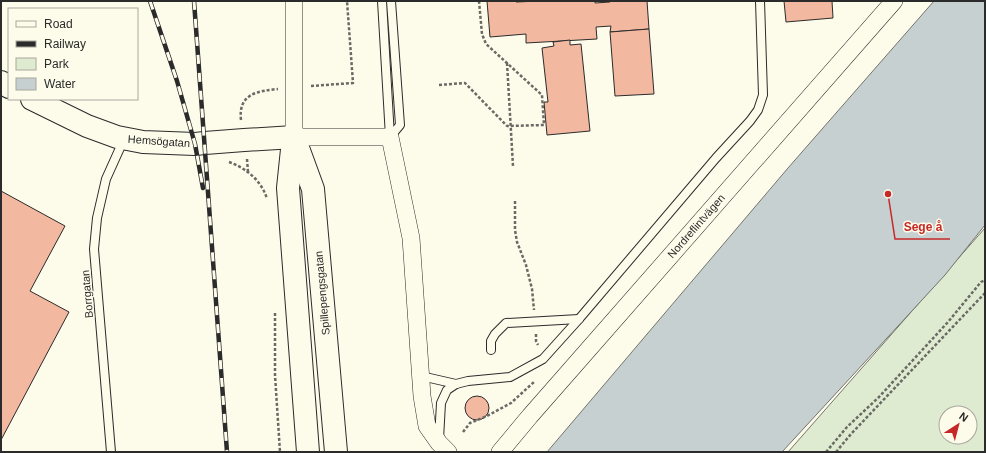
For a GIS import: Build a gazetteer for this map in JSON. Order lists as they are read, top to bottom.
{
  "streets": {
    "street": ["Hemsögatan", "Nordreflintvägen", "Spillepengsgatan"],
    "lane": ["Borrgatan"]
  },
  "crossings": [
    ["Hemsögatan", "Spillepengsgatan"],
    ["Hemsögatan", "Borrgatan"]
  ],
  "places": ["Sege å"],
  "legend": [
    "Road",
    "Railway",
    "Park",
    "Water"
  ],
  "north": "top right"
}
